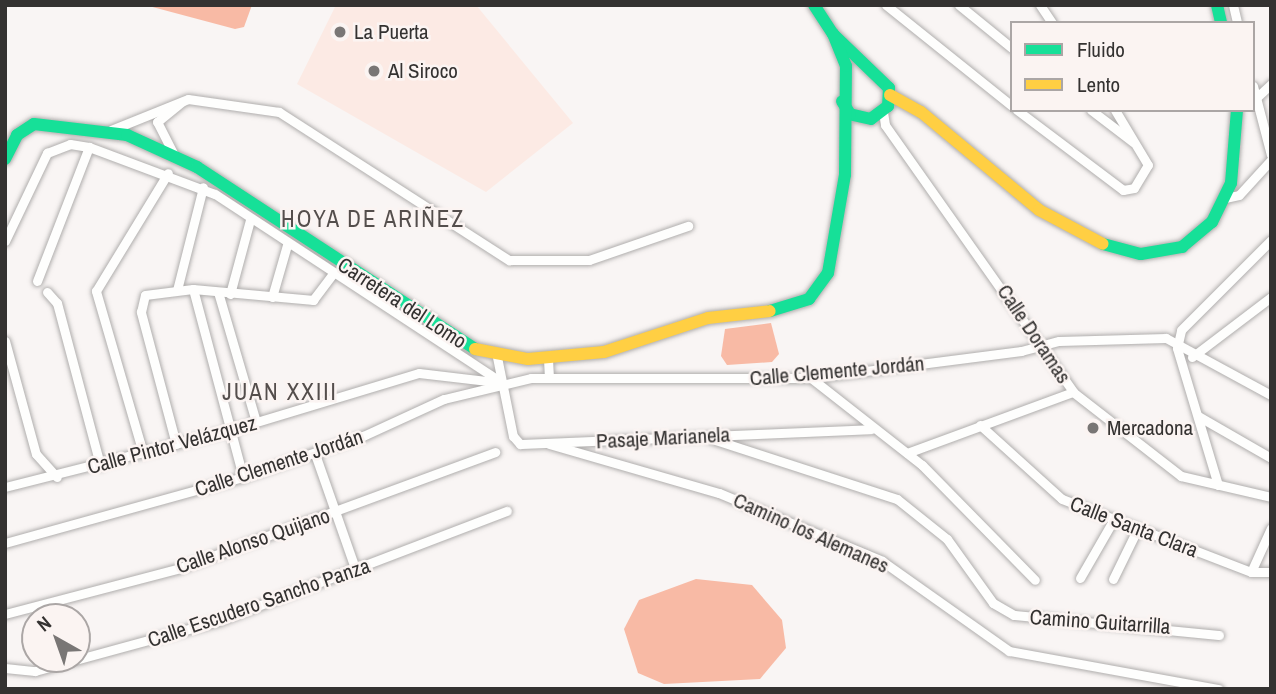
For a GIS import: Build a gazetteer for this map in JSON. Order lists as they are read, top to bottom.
{
  "streets": {
    "main road": ["Carretera del Lomo"],
    "street": [
      "Calle Doramas",
      "Calle Clemente Jordán",
      "Pasaje Marianela",
      "Calle Pintor Velázquez",
      "Calle Santa Clara",
      "Camino los Alemanes",
      "Calle Alonso Quijano",
      "Calle Escudero Sancho Panza",
      "Camino Guitarrilla"
    ]
  },
  "crossings": [
    ["Carretera del Lomo", "Calle Doramas"],
    ["Carretera del Lomo", "Pasaje Marianela"],
    ["Calle Doramas", "Calle Clemente Jordán"],
    ["Calle Clemente Jordán", "Pasaje Marianela"],
    ["Calle Clemente Jordán", "Calle Pintor Velázquez"],
    ["Pasaje Marianela", "Calle Pintor Velázquez"],
    ["Pasaje Marianela", "Camino los Alemanes"],
    ["Pasaje Marianela", "Camino Guitarrilla"]
  ],
  "districts": ["HOYA DE ARIÑEZ", "JUAN XXIII"],
  "places": ["La Puerta", "Al Siroco", "Mercadona"],
  "legend": ["Fluido", "Lento"],
  "north": "top left"
}
